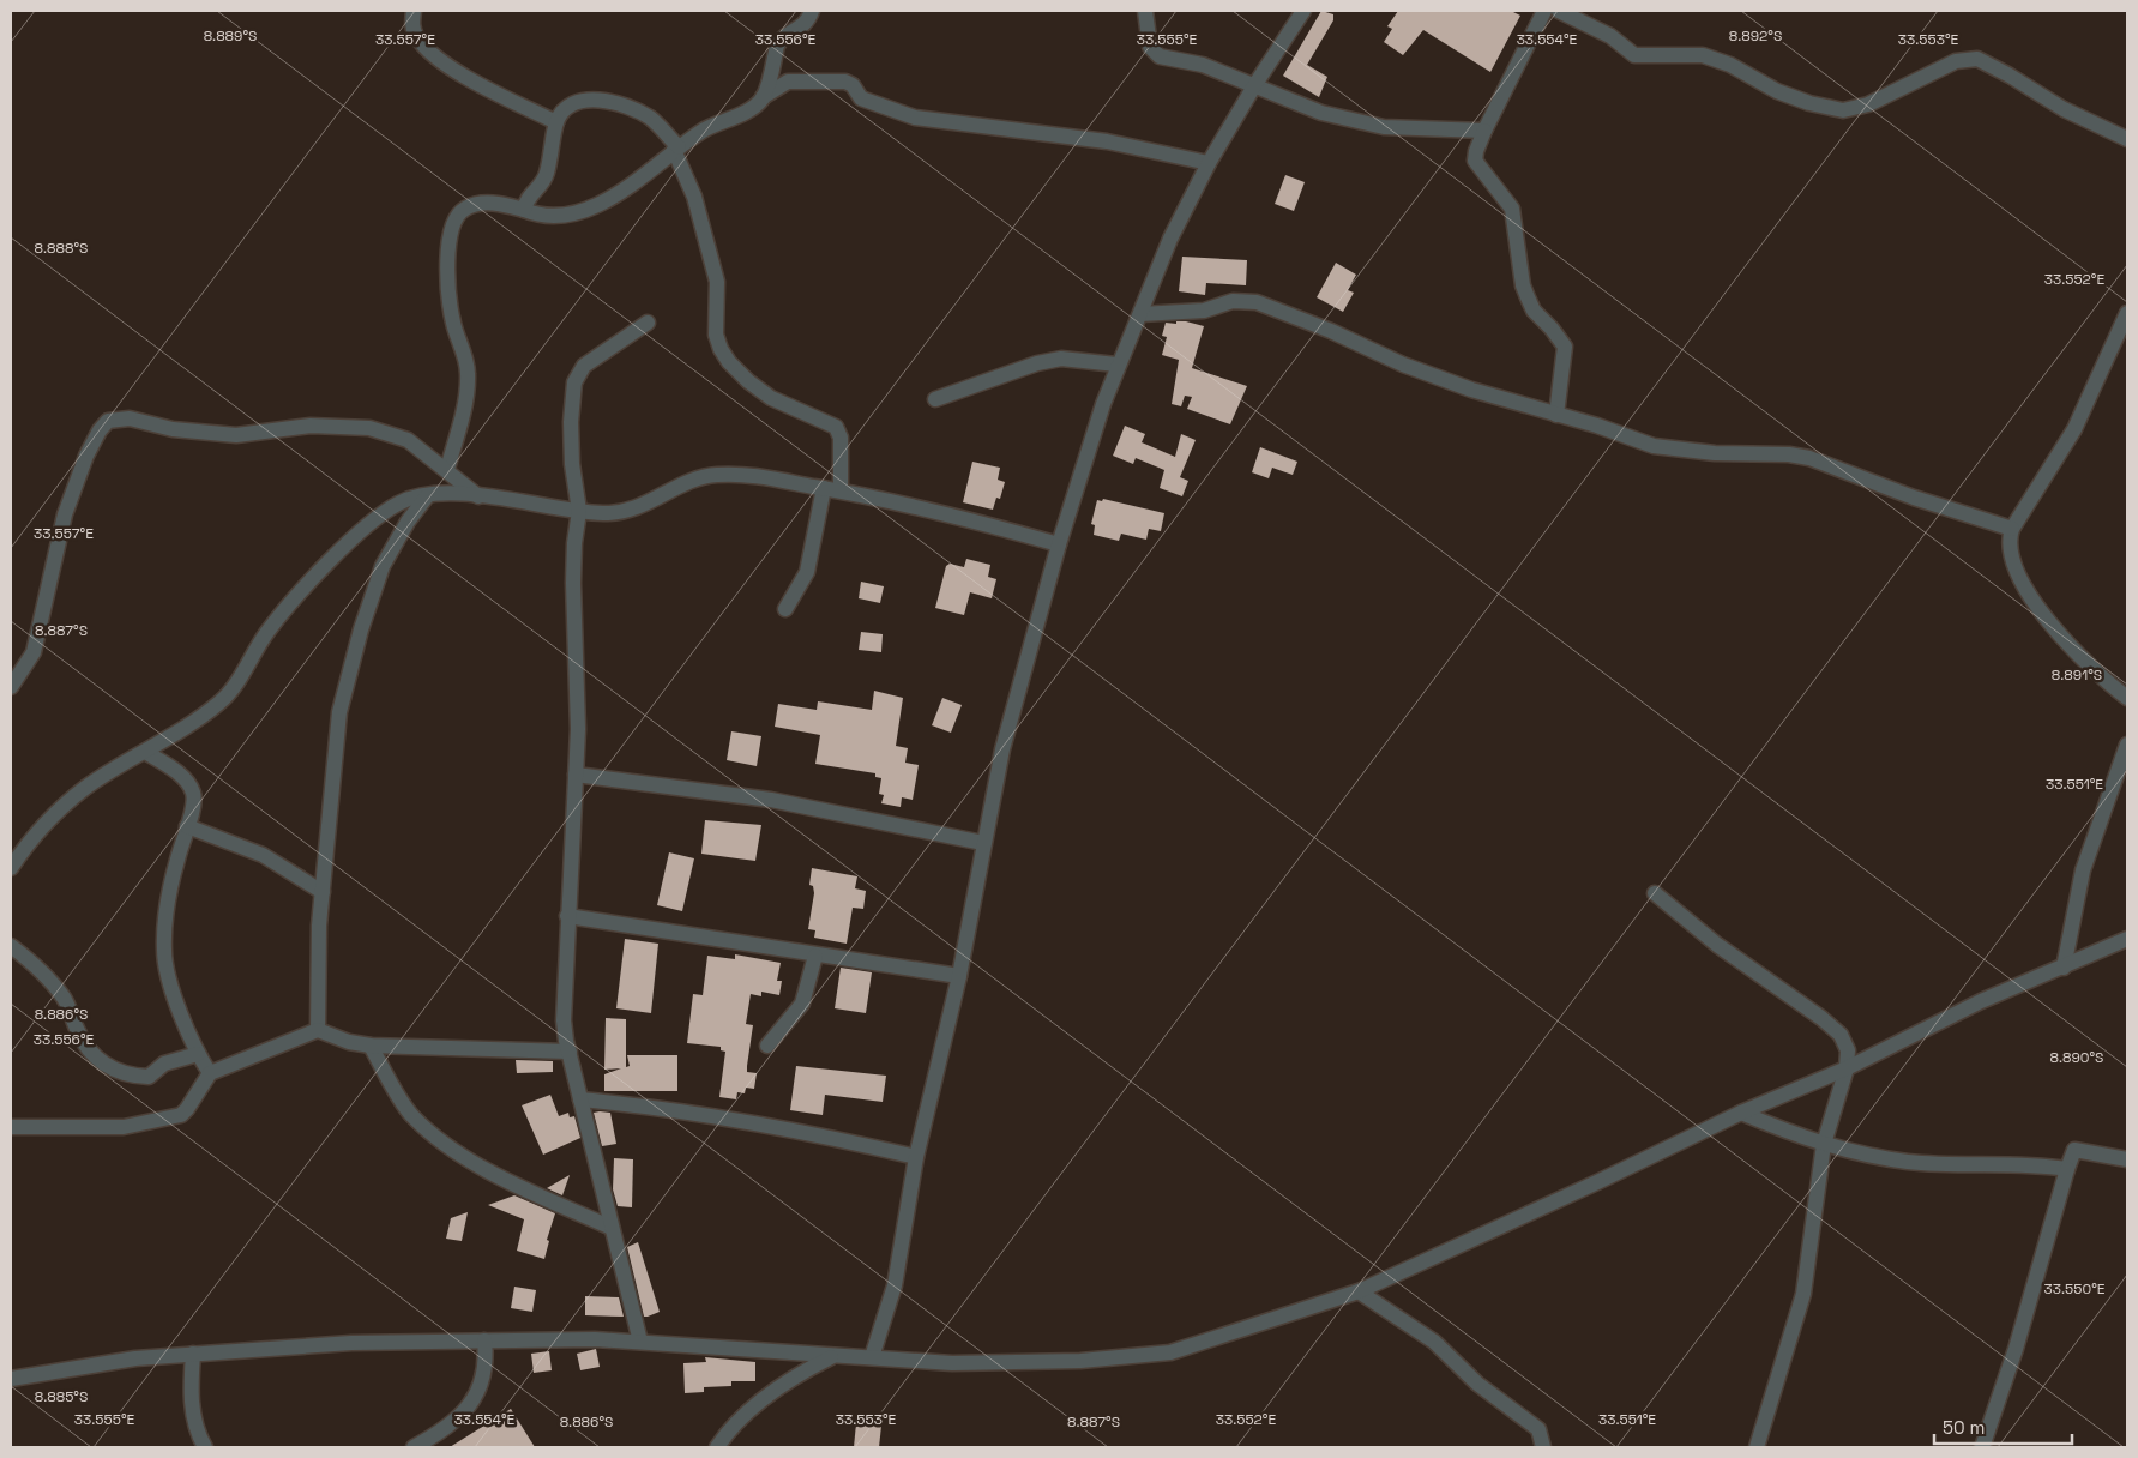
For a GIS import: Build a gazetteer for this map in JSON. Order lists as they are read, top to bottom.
{
  "scale_bar": "50 m",
  "coordinates": [
    "8.889°S",
    "8.892°S",
    "33.557°E",
    "33.556°E",
    "33.555°E",
    "33.554°E",
    "33.553°E",
    "8.888°S",
    "33.552°E",
    "8.887°S",
    "8.891°S",
    "33.551°E",
    "8.886°S",
    "8.890°S",
    "33.550°E",
    "8.885°S"
  ]
}
